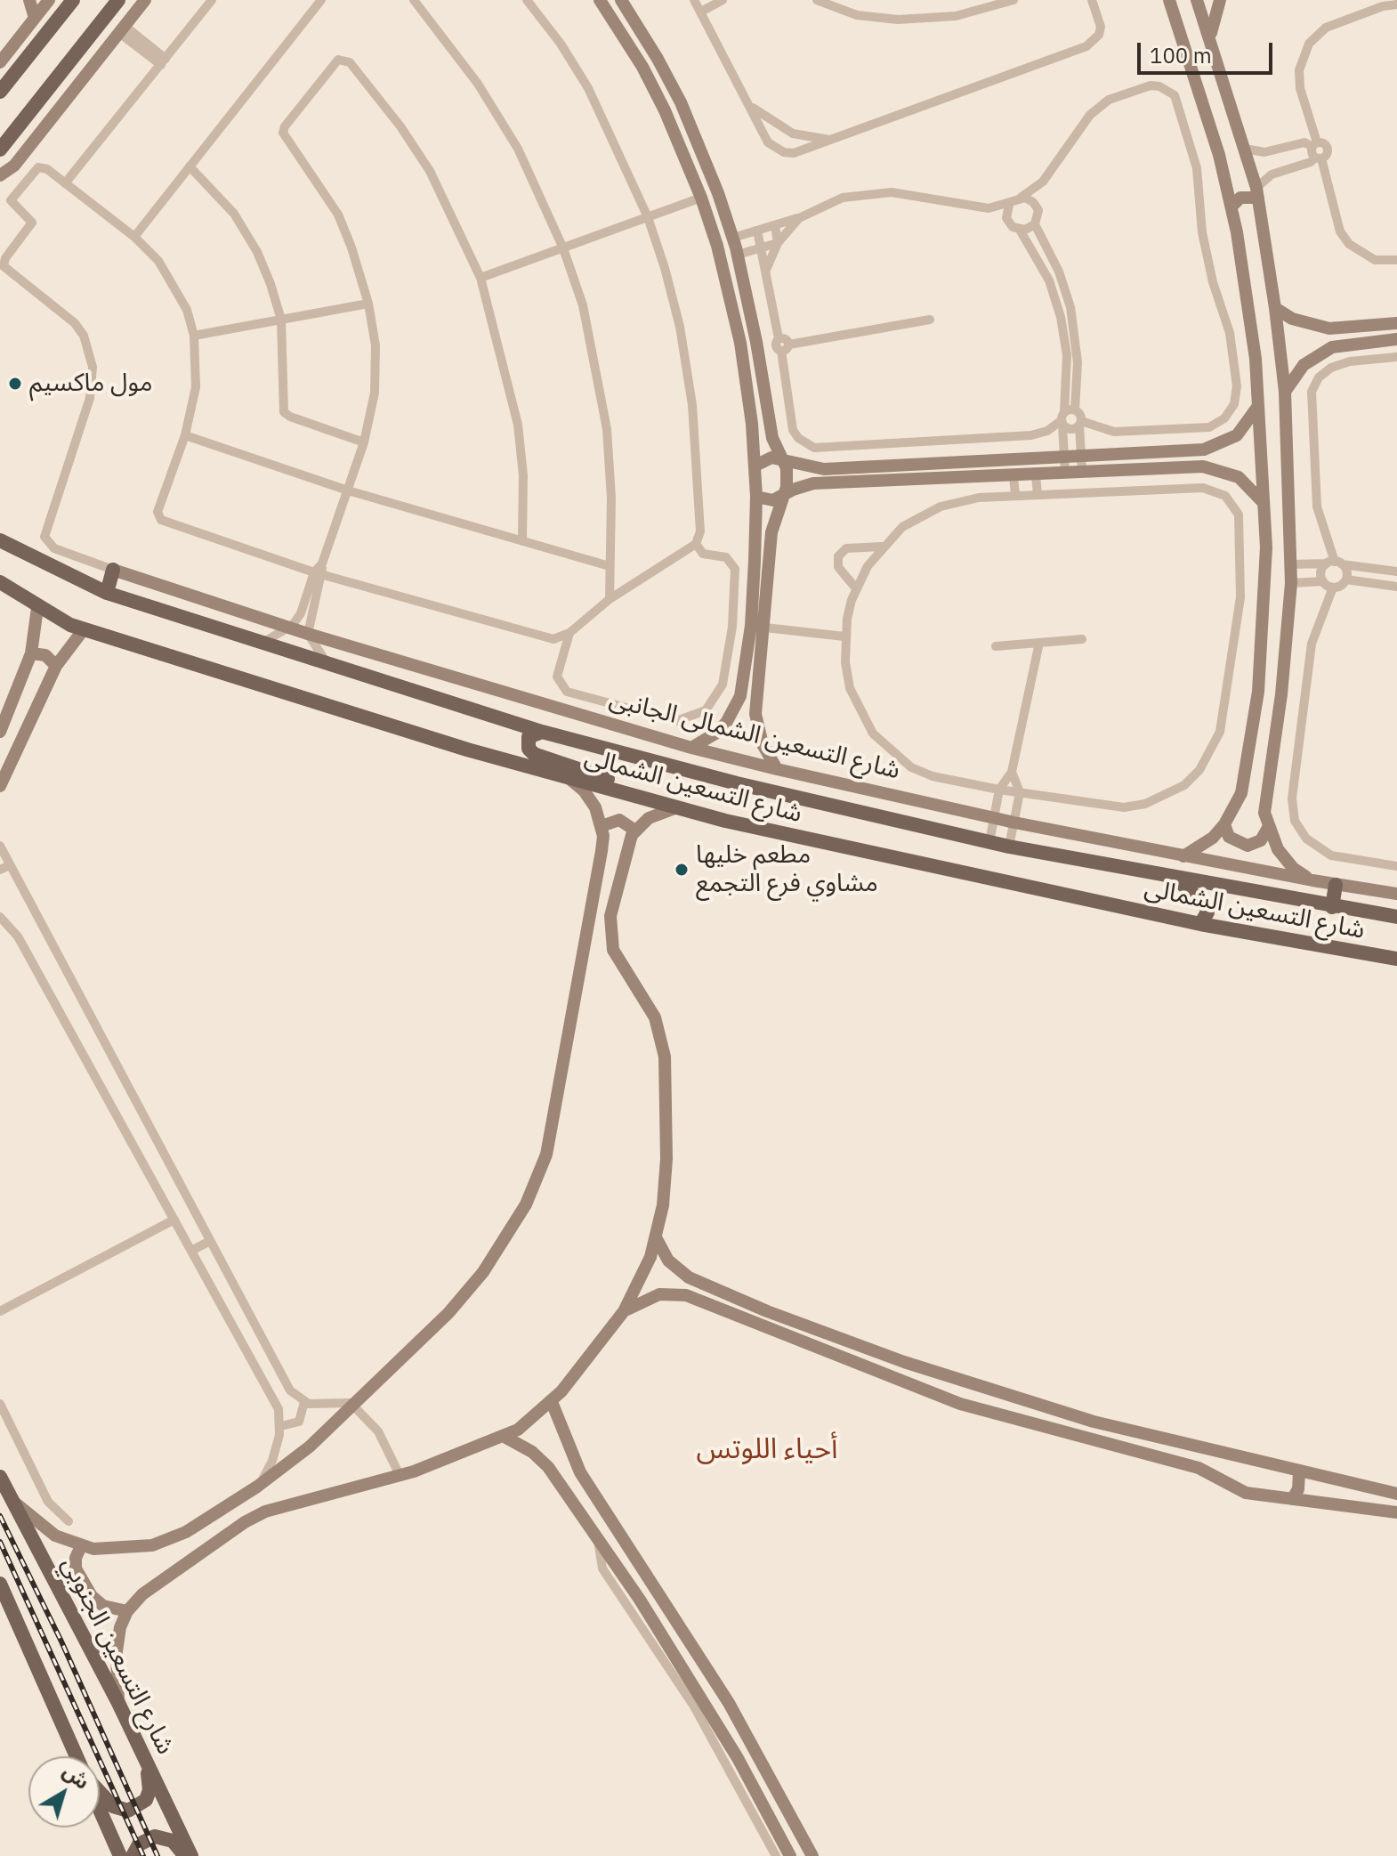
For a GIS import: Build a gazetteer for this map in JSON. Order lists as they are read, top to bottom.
{
  "streets": {
    "main road": ["شارع التسعين الشمالى", "شارع التسعين الجنوبي"],
    "street": ["شارع التسعين الشمالى الجانبى"]
  },
  "districts": ["أحياء اللوتس"],
  "places": ["مول ماكسيم", "مطعم خليها مشاوي فرع التجمع"],
  "scale_bar": "100 m",
  "north": "top right"
}
